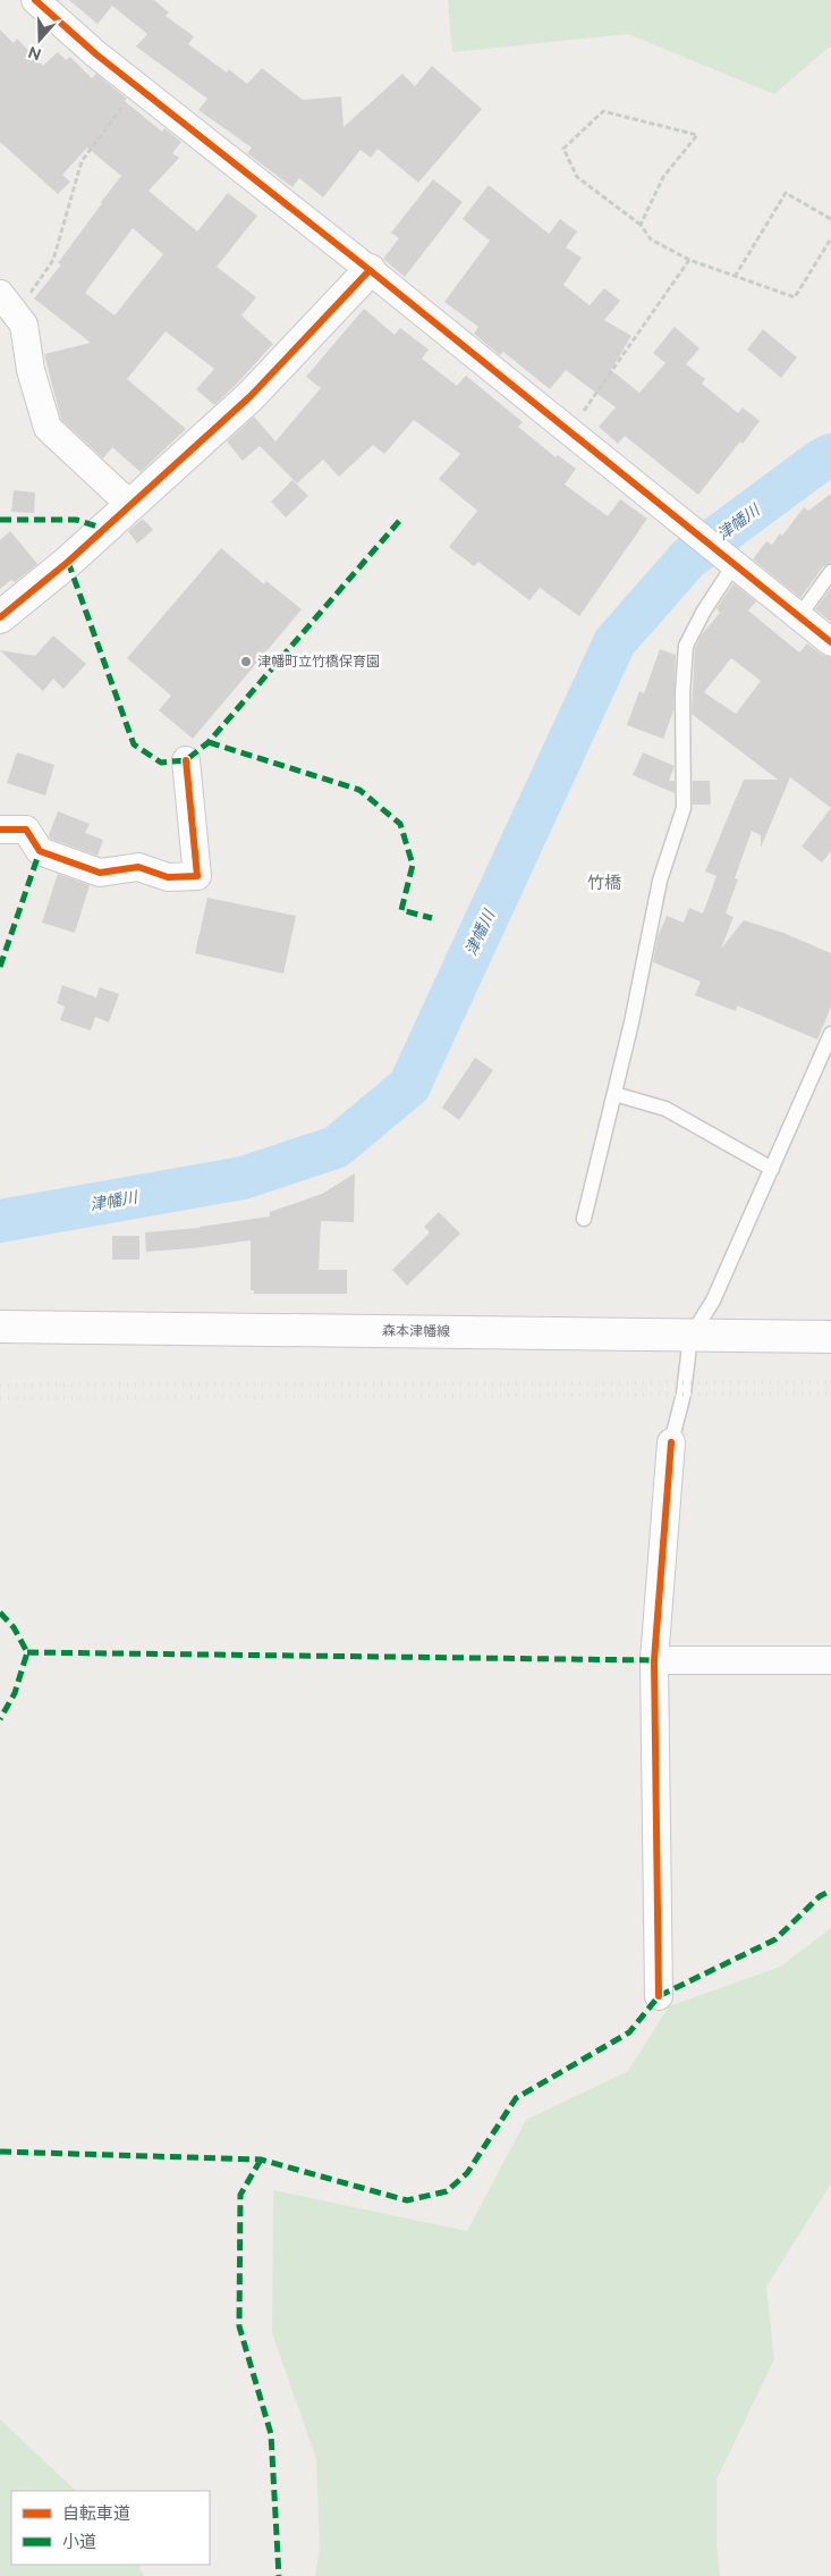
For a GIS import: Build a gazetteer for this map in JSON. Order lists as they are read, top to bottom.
{
  "streets": {
    "main road": ["森本津幡線"]
  },
  "districts": ["竹橋"],
  "water": ["津幡川"],
  "places": ["津幡町立竹橋保育園"],
  "legend": ["自転車道", "小道"],
  "north": "bottom"
}
